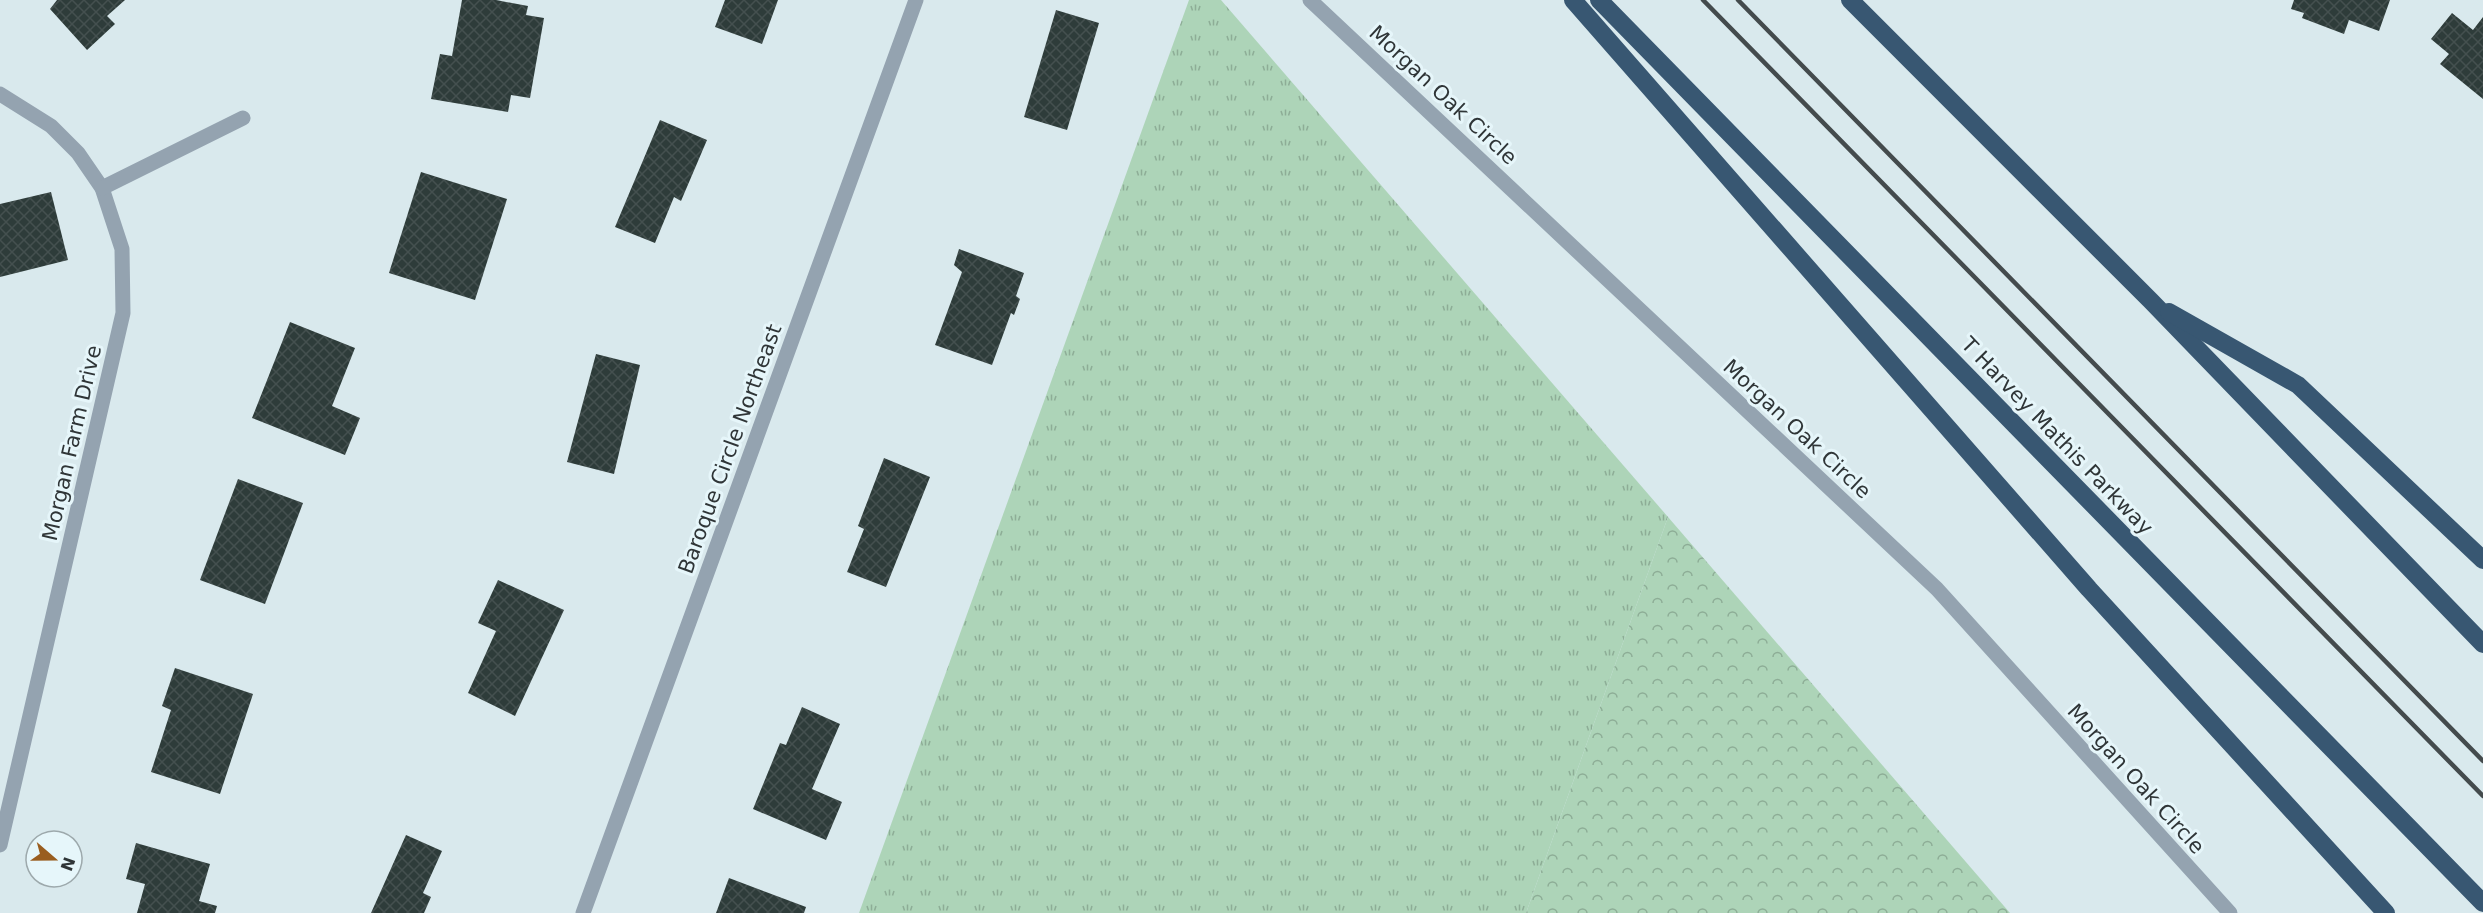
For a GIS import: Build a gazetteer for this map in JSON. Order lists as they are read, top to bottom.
{
  "streets": {
    "highway": ["T Harvey Mathis Parkway"],
    "street": ["Morgan Oak Circle", "Morgan Farm Drive", "Baroque Circle Northeast"]
  },
  "north": "right"
}
